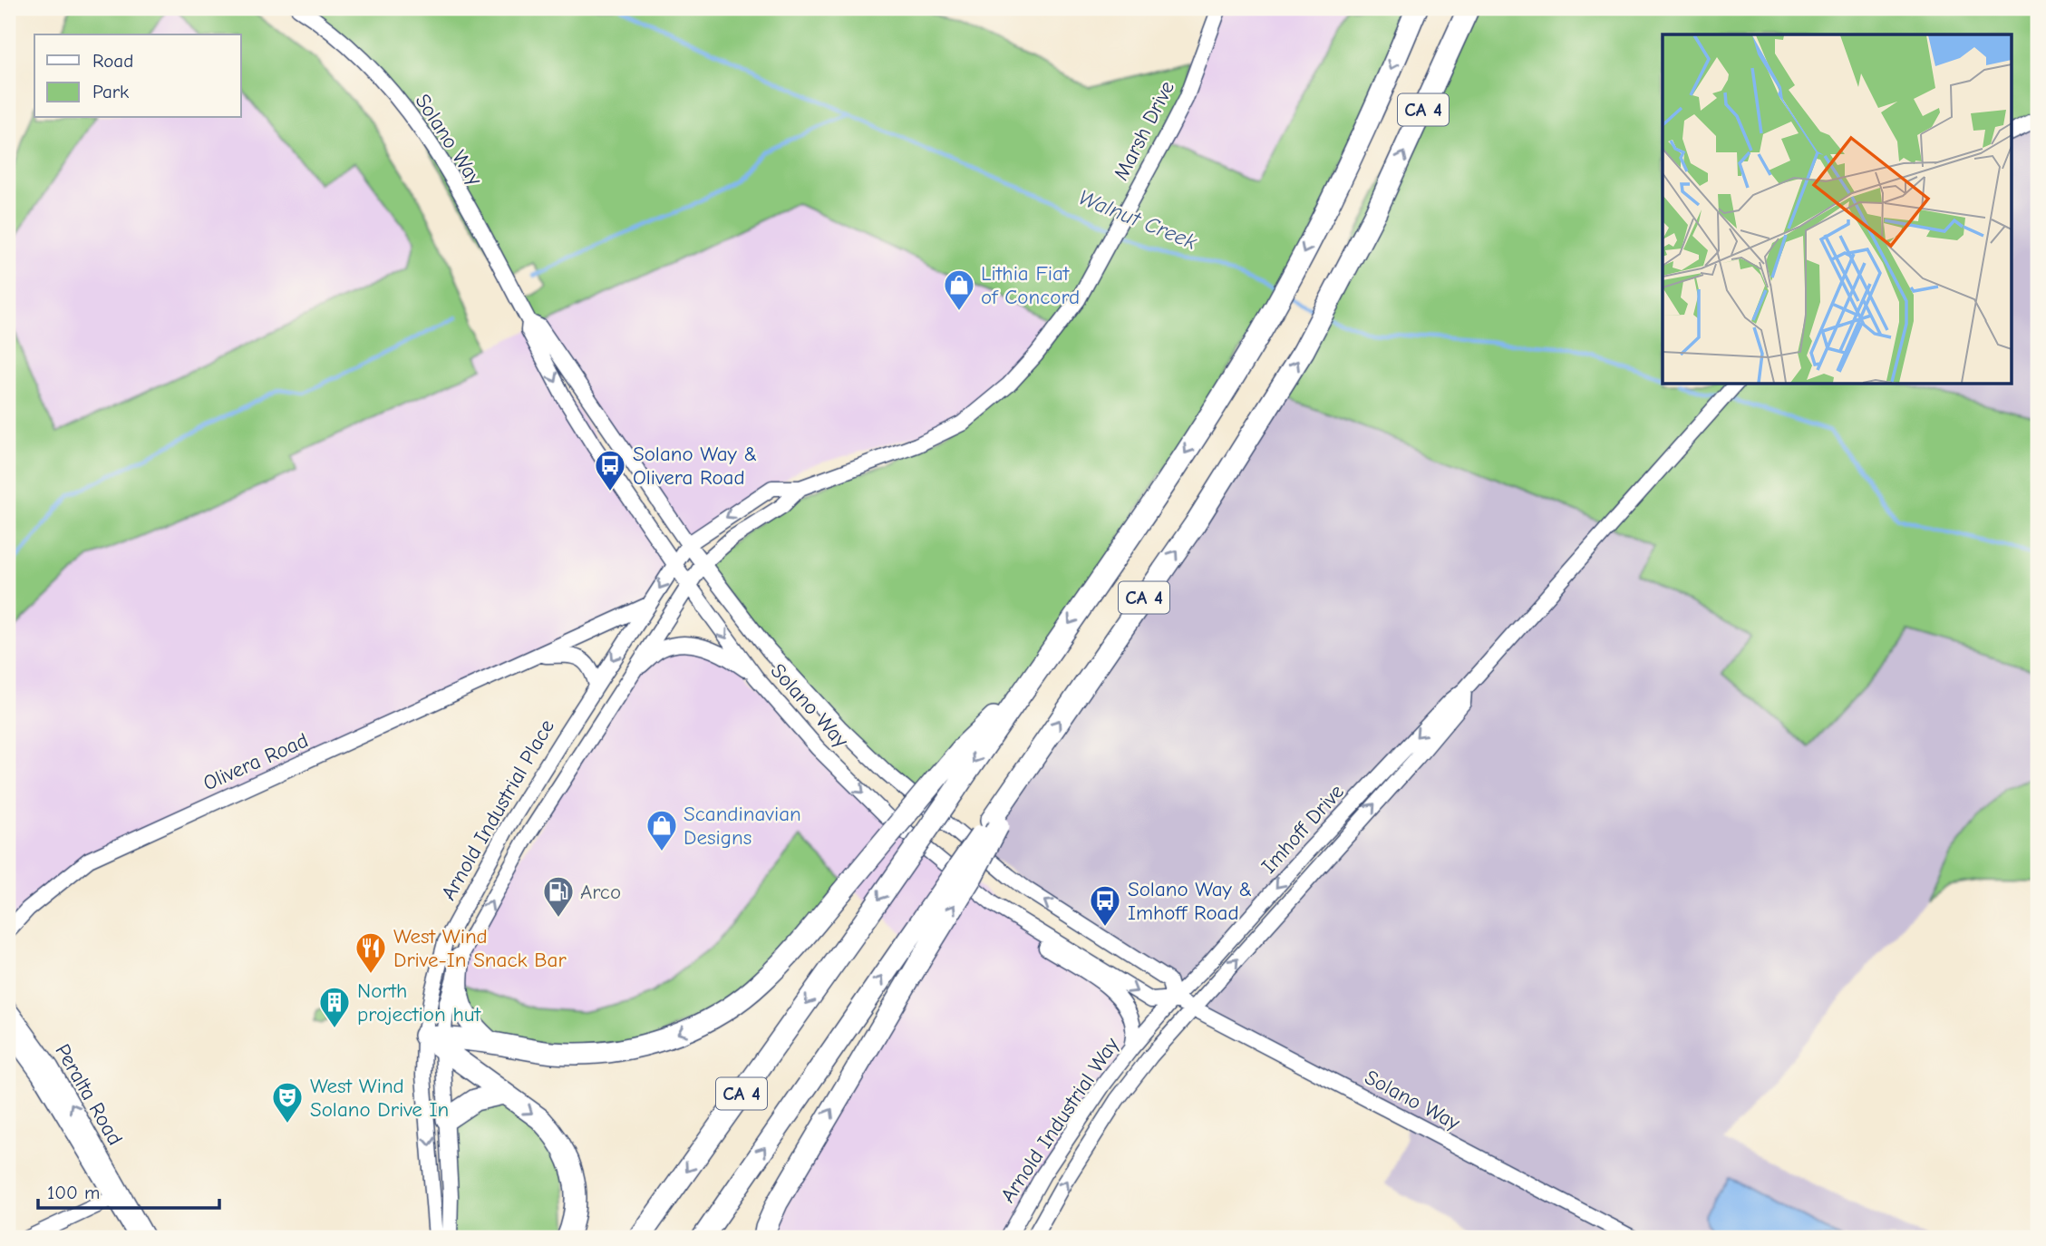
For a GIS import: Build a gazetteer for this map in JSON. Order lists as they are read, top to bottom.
{
  "streets": {
    "highway": ["CA 4"],
    "street": [
      "Marsh Drive",
      "Solano Way",
      "Olivera Road",
      "Arnold Industrial Place",
      "Imhoff Drive",
      "Peralta Road",
      "Arnold Industrial Way"
    ]
  },
  "crossings": [
    ["Marsh Drive", "Solano Way"],
    ["Marsh Drive", "Arnold Industrial Place"],
    ["Solano Way", "Arnold Industrial Place"],
    ["Solano Way", "Imhoff Drive"],
    ["Solano Way", "Arnold Industrial Way"],
    ["Olivera Road", "Arnold Industrial Place"],
    ["Imhoff Drive", "Arnold Industrial Way"]
  ],
  "water": ["Walnut Creek"],
  "places": {
    "shop": ["Lithia Fiat of Concord", "Scandinavian Designs"],
    "bus stop": ["Solano Way & Olivera Road", "Solano Way & Imhoff Road"],
    "fuel station": ["Arco"],
    "restaurant": ["West Wind Drive-In Snack Bar"],
    "building": ["North projection hut"],
    "theatre": ["West Wind Solano Drive In"]
  },
  "legend": ["Road", "Park"],
  "scale_bar": "100 m"
}
